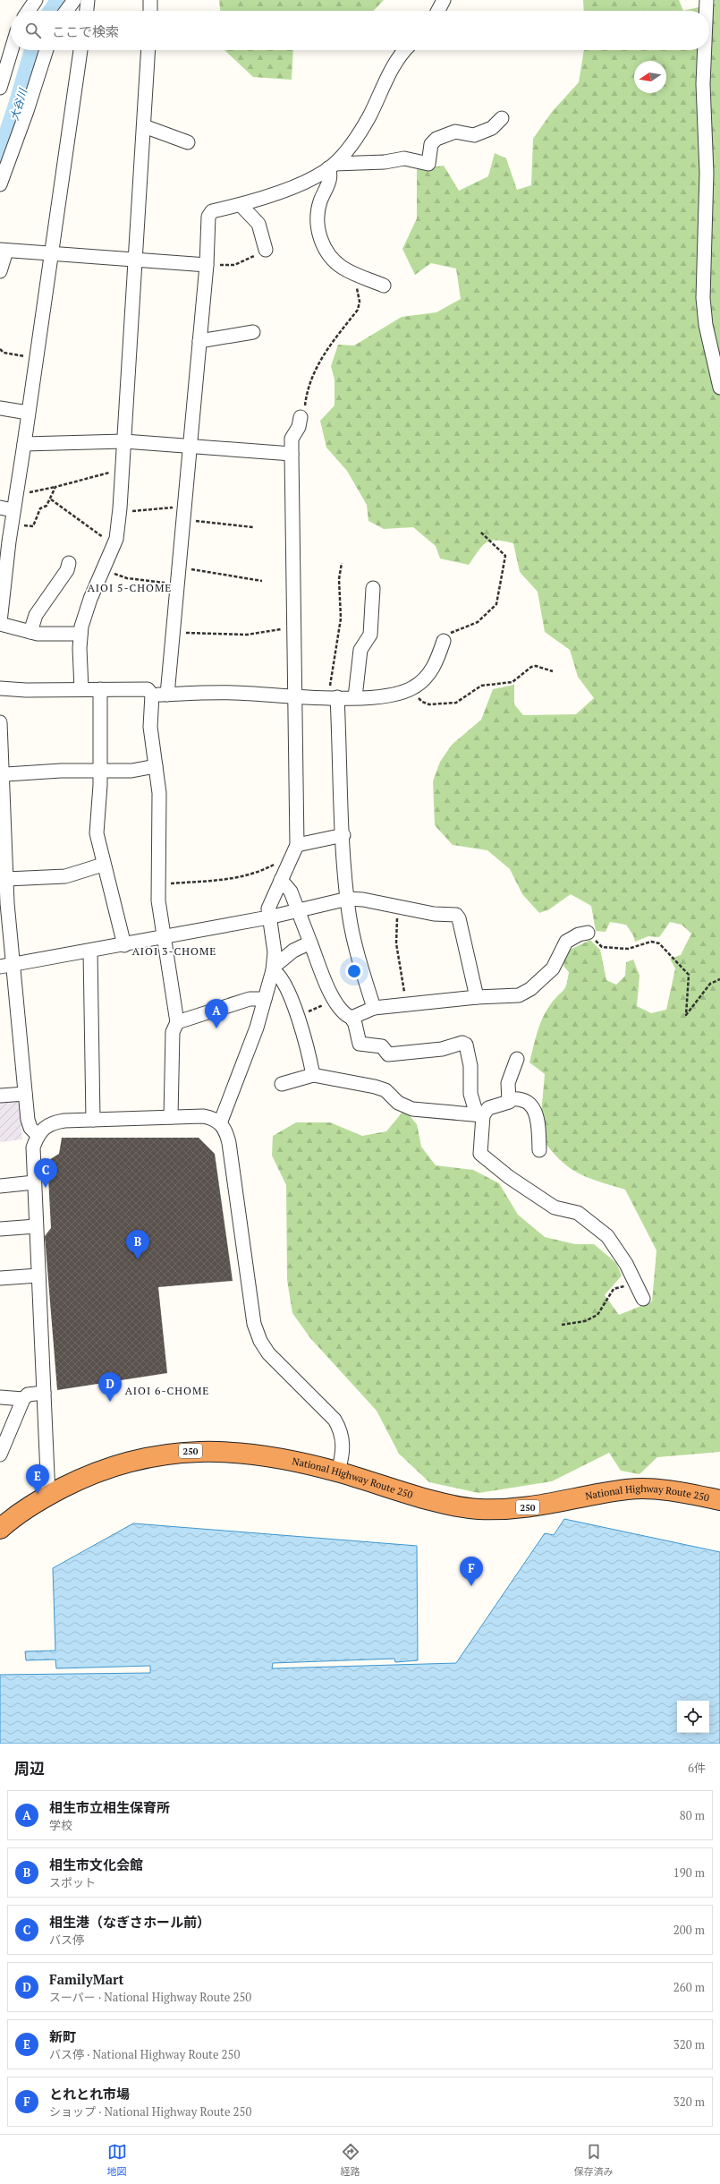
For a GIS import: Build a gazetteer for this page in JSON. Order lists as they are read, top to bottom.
{
  "streets": {
    "highway": ["250", "National Highway Route 250"]
  },
  "districts": ["AIOI 5-CHOME", "AIOI 3-CHOME", "AIOI 6-CHOME"],
  "water": ["大谷川"],
  "north": "left",
  "page": {
    "search": "ここで検索",
    "pins": [
      "A",
      "C",
      "B",
      "D",
      "E",
      "F"
    ],
    "heading": ["周辺", "6件"],
    "list": [
      {
        "mark": "A",
        "name": "相生市立相生保育所",
        "note": "学校",
        "value": "80 m"
      },
      {
        "mark": "B",
        "name": "相生市文化会館",
        "note": "スポット",
        "value": "190 m"
      },
      {
        "mark": "C",
        "name": "相生港（なぎさホール前）",
        "note": "バス停",
        "value": "200 m"
      },
      {
        "mark": "D",
        "name": "FamilyMart",
        "note": "スーパー · National Highway Route 250",
        "value": "260 m"
      },
      {
        "mark": "E",
        "name": "新町",
        "note": "バス停 · National Highway Route 250",
        "value": "320 m"
      },
      {
        "mark": "F",
        "name": "とれとれ市場",
        "note": "ショップ · National Highway Route 250",
        "value": "320 m"
      }
    ],
    "nav": ["地図", "経路", "保存済み"]
  }
}
